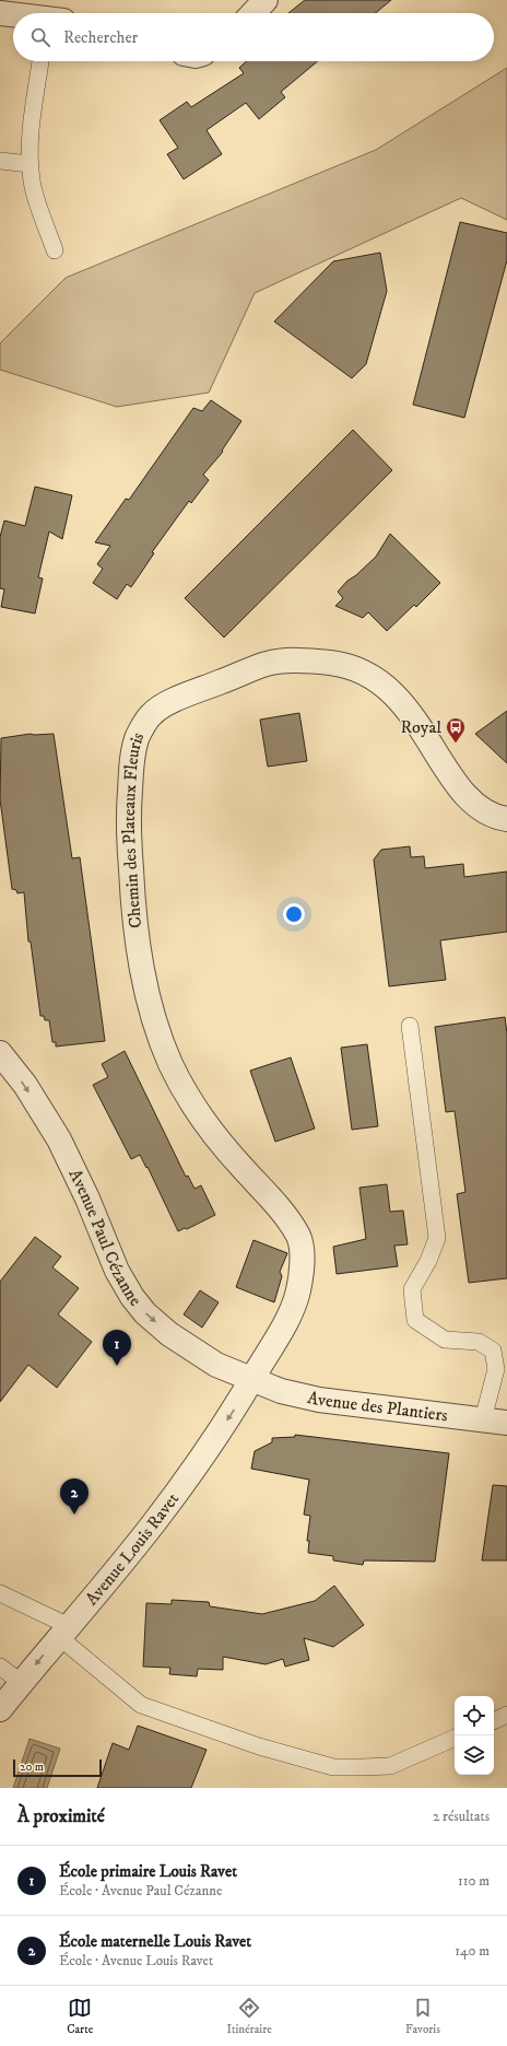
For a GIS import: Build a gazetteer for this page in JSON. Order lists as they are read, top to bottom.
{
  "streets": {
    "street": [
      "Chemin des Plateaux Fleuris",
      "Avenue Paul Cézanne",
      "Avenue des Plantiers",
      "Avenue Louis Ravet"
    ]
  },
  "crossings": [
    ["Chemin des Plateaux Fleuris", "Avenue Paul Cézanne"],
    ["Chemin des Plateaux Fleuris", "Avenue des Plantiers"],
    ["Chemin des Plateaux Fleuris", "Avenue Louis Ravet"],
    ["Avenue Paul Cézanne", "Avenue des Plantiers"],
    ["Avenue Paul Cézanne", "Avenue Louis Ravet"],
    ["Avenue des Plantiers", "Avenue Louis Ravet"]
  ],
  "one_way": ["Avenue Paul Cézanne", "Avenue Louis Ravet"],
  "places": {
    "bus stop": ["Royal"]
  },
  "scale_bar": "20 m",
  "page": {
    "search": "Rechercher",
    "pins": ["1", "2"],
    "scale": "20 m",
    "heading": ["À proximité", "2 résultats"],
    "list": [
      {
        "mark": "1",
        "name": "École primaire Louis Ravet",
        "note": "École · Avenue Paul Cézanne",
        "value": "110 m"
      },
      {
        "mark": "2",
        "name": "École maternelle Louis Ravet",
        "note": "École · Avenue Louis Ravet",
        "value": "140 m"
      }
    ],
    "nav": ["Carte", "Itinéraire", "Favoris"]
  }
}
